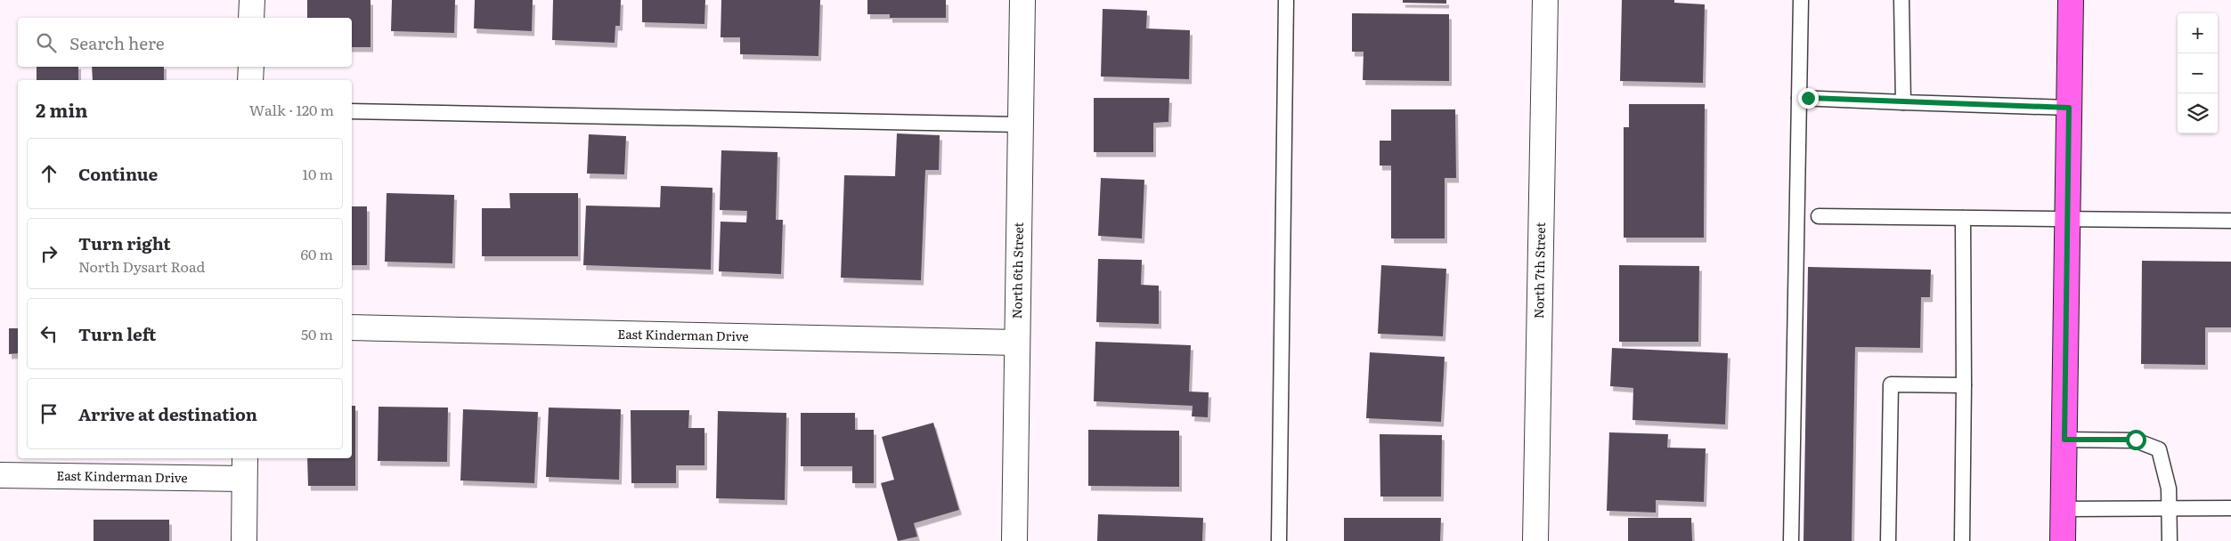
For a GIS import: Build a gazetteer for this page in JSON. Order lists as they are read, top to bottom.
{
  "streets": {
    "street": ["North 6th Street", "North 7th Street", "East Kinderman Drive"]
  },
  "crossings": [
    ["North 6th Street", "East Kinderman Drive"]
  ],
  "page": {
    "map_buttons": ["+", "−"],
    "search": "Search here",
    "heading": ["2 min", "Walk · 120 m"],
    "list": [
      ["Continue", "10 m"],
      ["Turn right", "North Dysart Road", "60 m"],
      ["Turn left", "50 m"],
      "Arrive at destination"
    ]
  }
}
